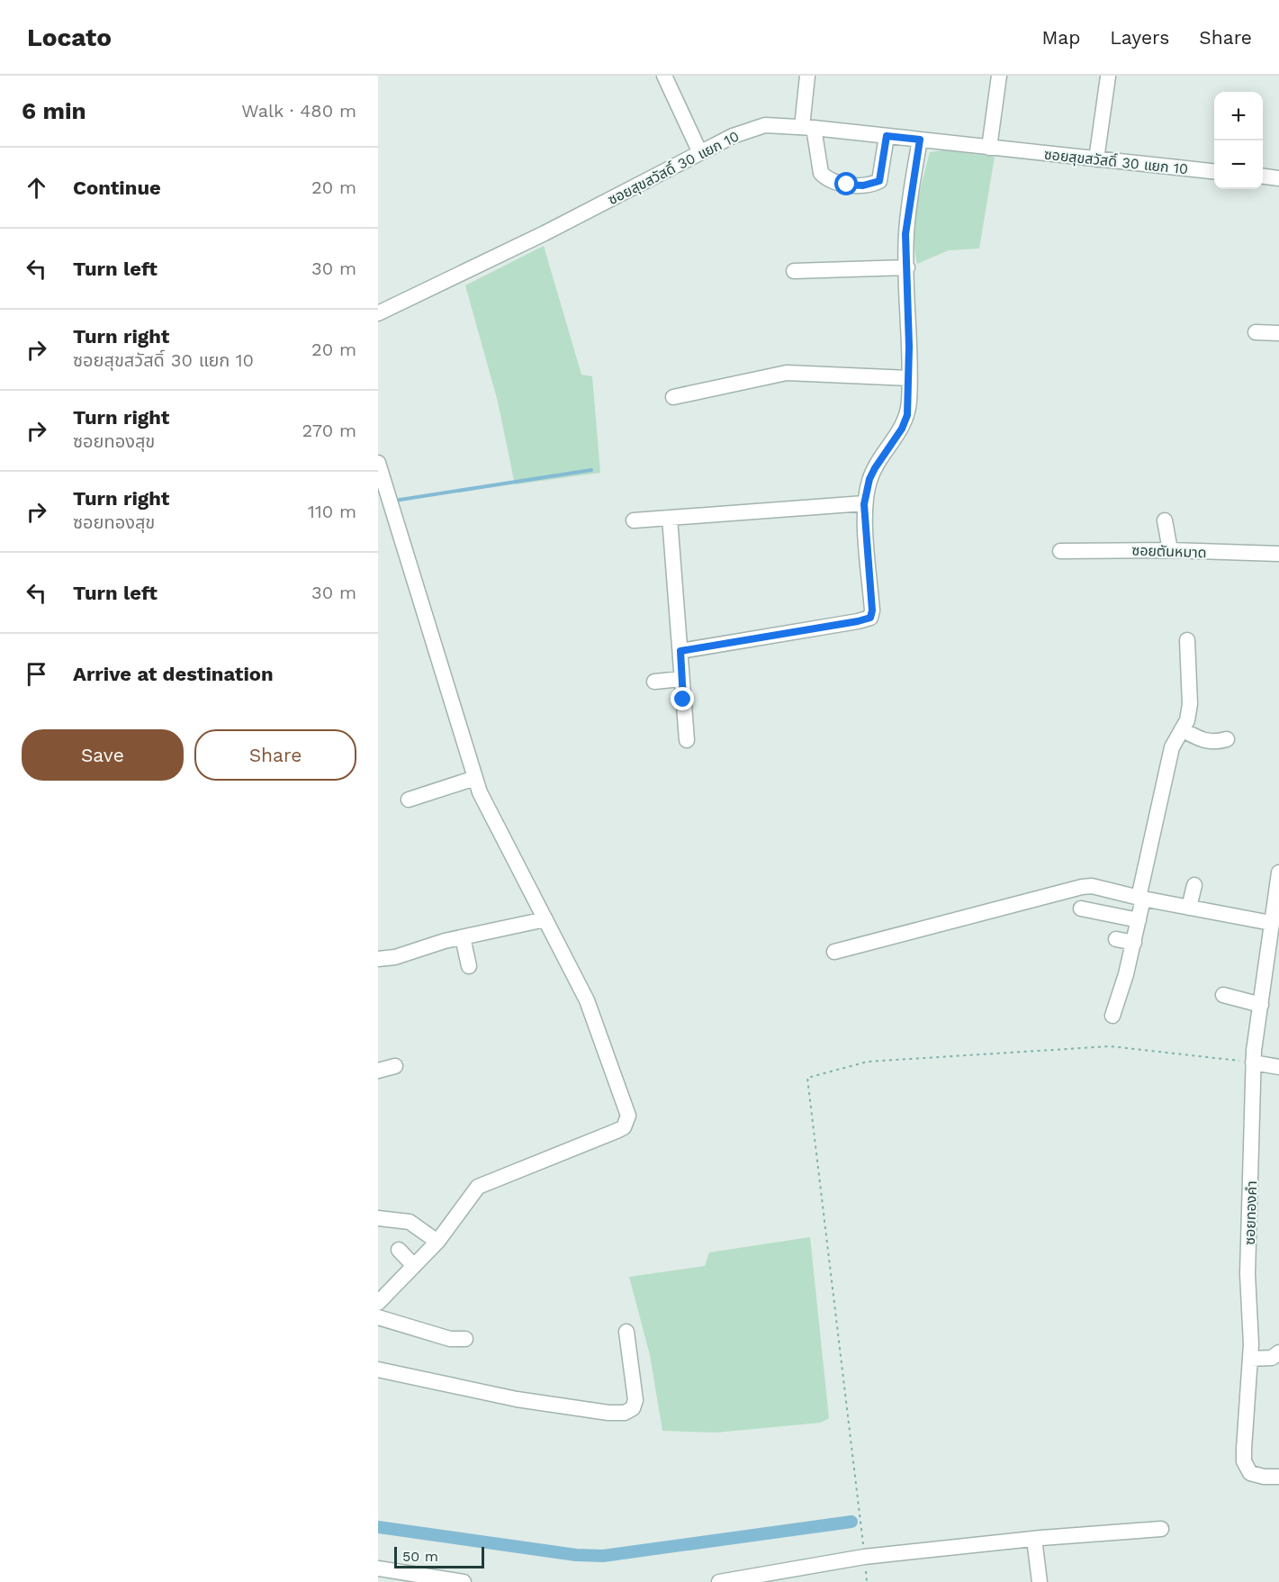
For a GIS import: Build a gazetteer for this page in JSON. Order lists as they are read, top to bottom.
{
  "streets": {
    "street": ["ซอยสุขสวัสดิ์ 30 แยก 10", "ซอยตันหมาด", "ซอยทองคำ"]
  },
  "scale_bar": "50 m",
  "page": {
    "header": "Locato",
    "nav": ["Map", "Layers", "Share"],
    "heading": ["6 min", "Walk · 480 m"],
    "map_buttons": ["+", "−"],
    "list": [
      ["Continue", "20 m"],
      ["Turn left", "30 m"],
      ["Turn right", "ซอยสุขสวัสดิ์ 30 แยก 10", "20 m"],
      ["Turn right", "ซอยทองสุข", "270 m"],
      ["Turn right", "ซอยทองสุข", "110 m"],
      ["Turn left", "30 m"],
      "Arrive at destination"
    ],
    "buttons": ["Save", "Share"],
    "scale": "50 m"
  }
}
